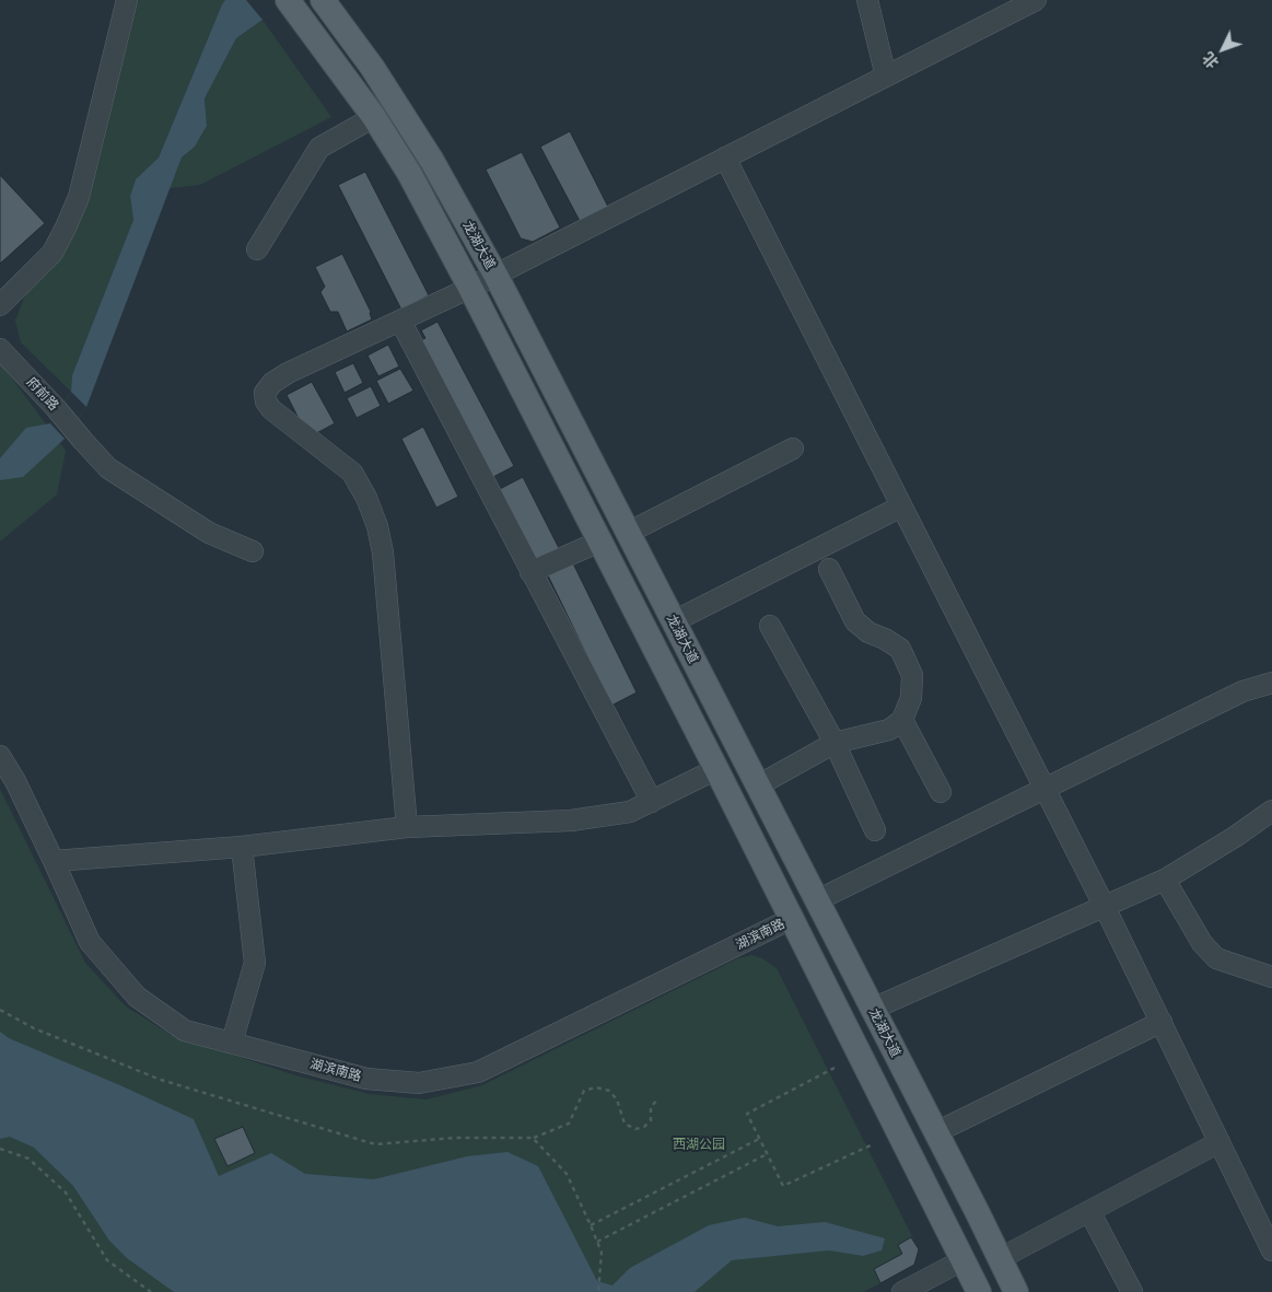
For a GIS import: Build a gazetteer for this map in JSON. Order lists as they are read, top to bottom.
{
  "streets": {
    "main road": ["龙湖大道"],
    "street": ["府前路", "湖滨南路"]
  },
  "crossings": [
    ["龙湖大道", "湖滨南路"]
  ],
  "parks": ["西湖公园"],
  "north": "bottom left"
}
